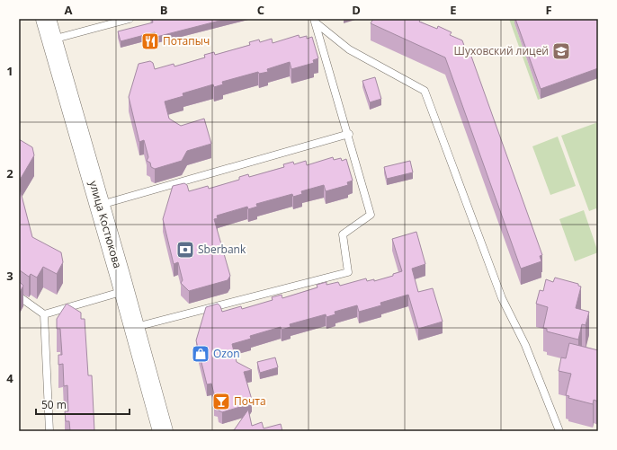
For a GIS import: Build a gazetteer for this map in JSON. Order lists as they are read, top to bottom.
{
  "streets": {
    "main road": ["улица Костюкова"]
  },
  "places": {
    "restaurant": ["Потапыч"],
    "school or university": ["Шуховский лицей"],
    "bank": ["Sberbank"],
    "shop": ["Ozon"],
    "bar": ["Почта"]
  },
  "scale_bar": "50 m",
  "grid": {
    "columns": [
      "A",
      "B",
      "C",
      "D",
      "E",
      "F"
    ],
    "rows": [
      "1",
      "2",
      "3",
      "4"
    ]
  }
}
